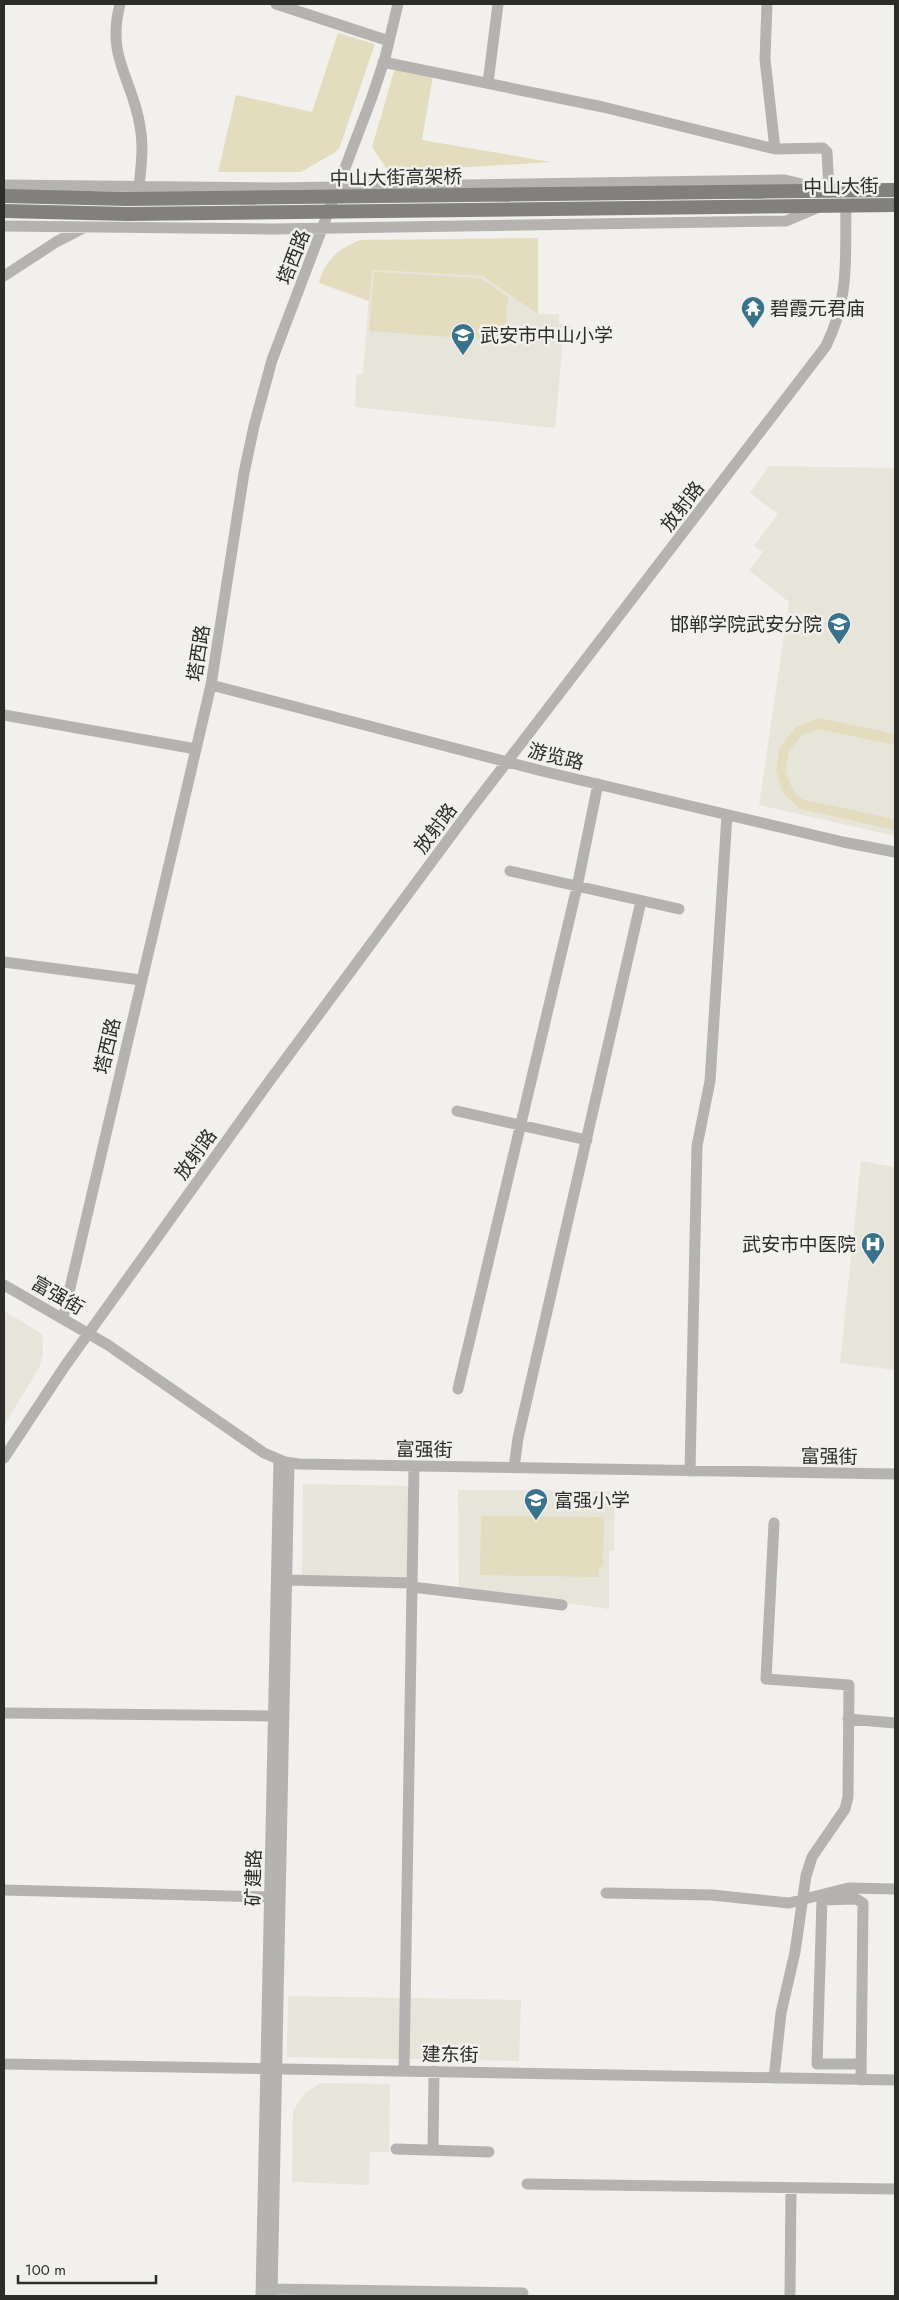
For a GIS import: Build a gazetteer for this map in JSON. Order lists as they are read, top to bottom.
{
  "streets": {
    "main road": ["中山大街高架桥", "中山大街"],
    "street": [
      "塔西路",
      "放射路",
      "游览路",
      "富强街",
      "矿建路",
      "建东街"
    ]
  },
  "crossings": [
    ["中山大街高架桥", "中山大街"],
    ["中山大街", "放射路"],
    ["塔西路", "游览路"],
    ["塔西路", "富强街"],
    ["放射路", "游览路"],
    ["放射路", "富强街"],
    ["富强街", "矿建路"],
    ["矿建路", "建东街"]
  ],
  "places": {
    "temple": ["碧霞元君庙"],
    "school or university": ["武安市中山小学", "邯郸学院武安分院", "富强小学"],
    "hospital": ["武安市中医院"]
  },
  "scale_bar": "100 m"
}
